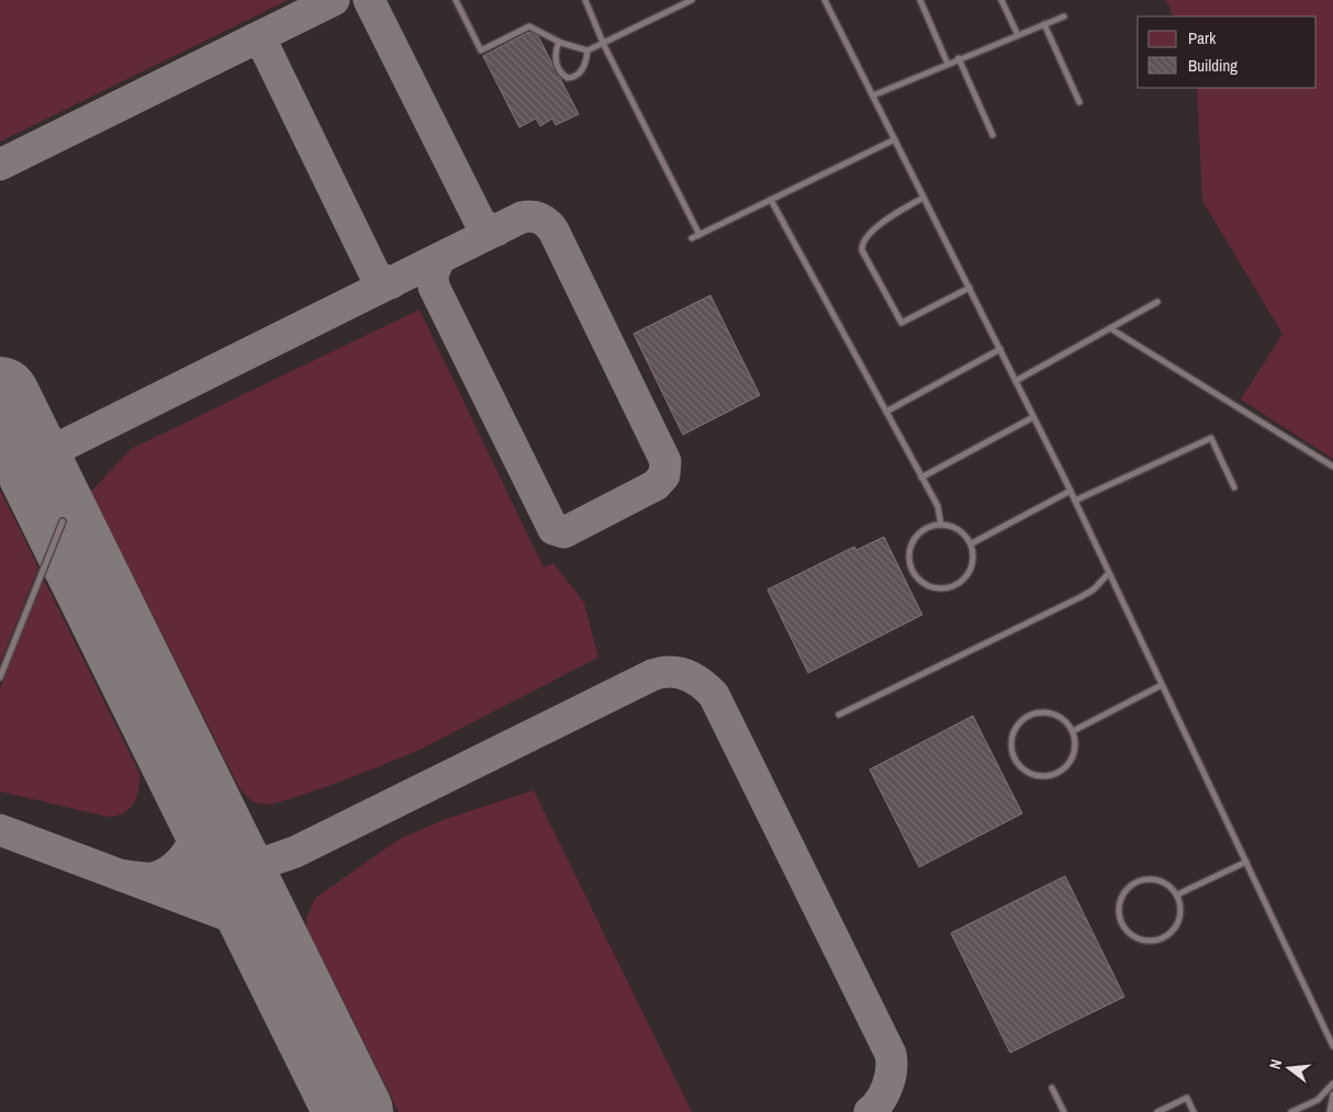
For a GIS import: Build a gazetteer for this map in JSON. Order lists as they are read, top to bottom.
{
  "legend": ["Park", "Building"],
  "north": "left"
}
